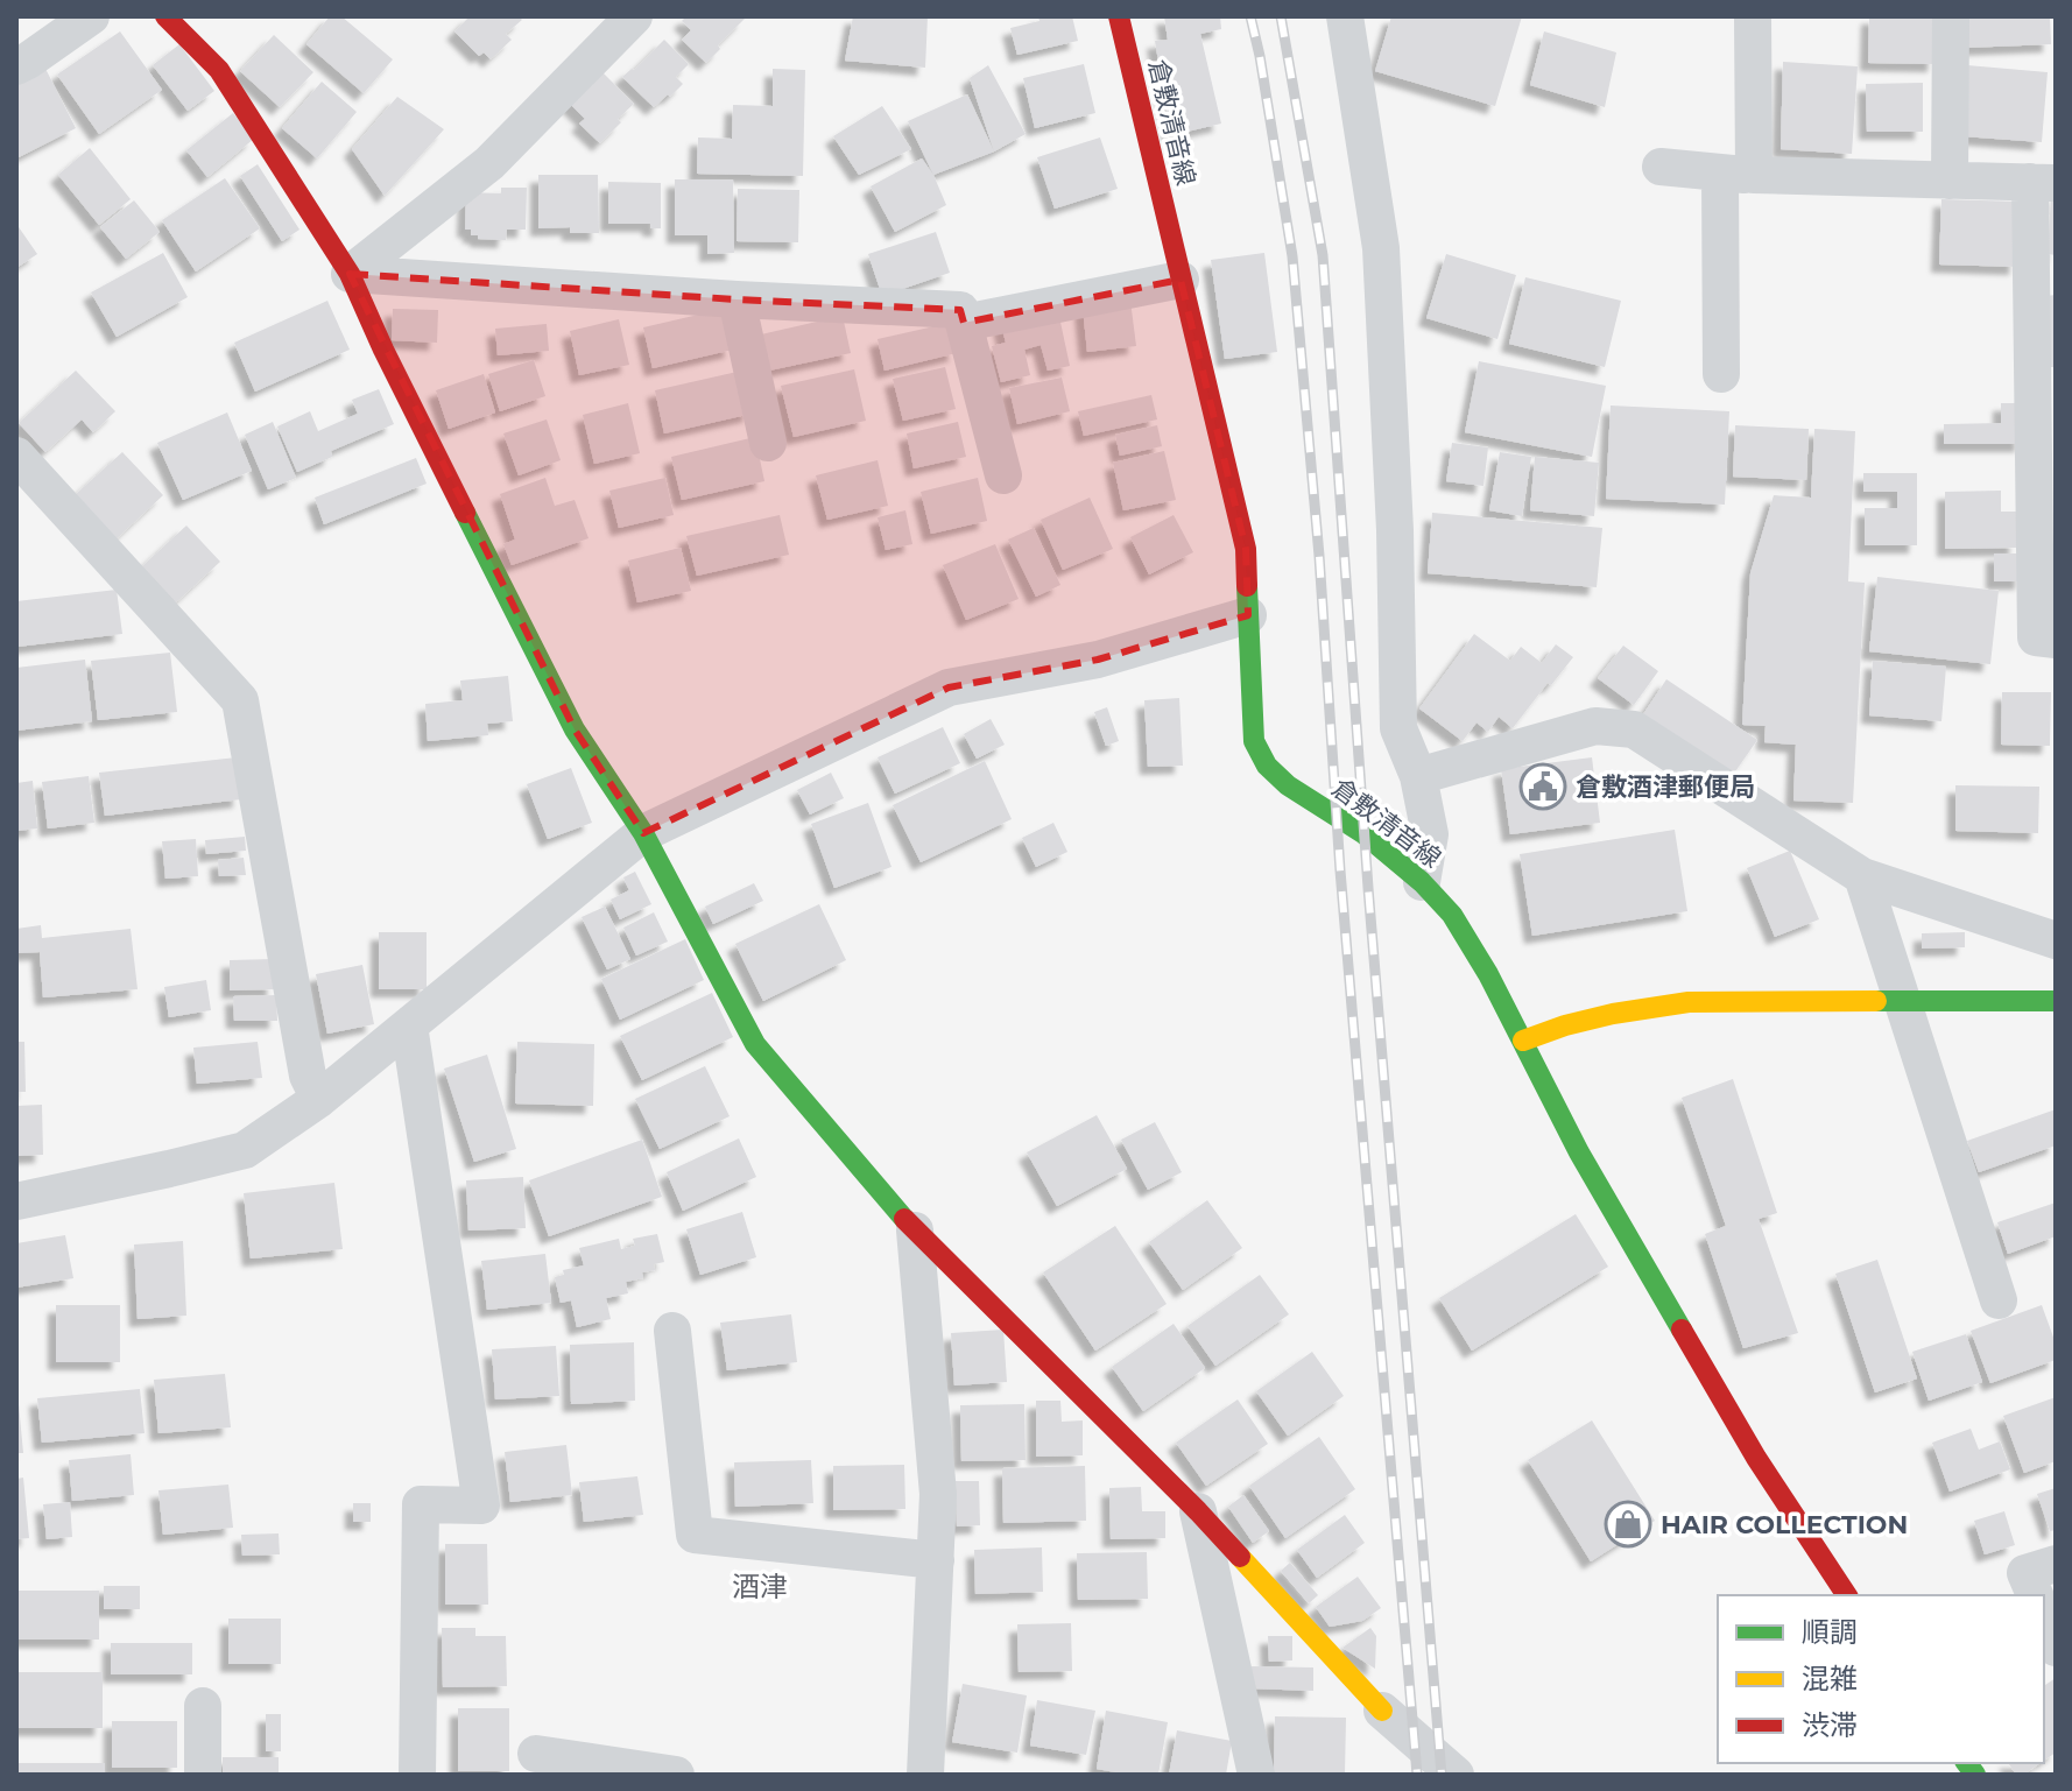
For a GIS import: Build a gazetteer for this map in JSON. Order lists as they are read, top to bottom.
{
  "streets": {
    "street": ["倉敷清音線"]
  },
  "districts": ["酒津"],
  "places": {
    "public building": ["倉敷酒津郵便局"],
    "shop": ["HAIR COLLECTION"]
  },
  "legend": ["順調", "混雑", "渋滞"]
}
